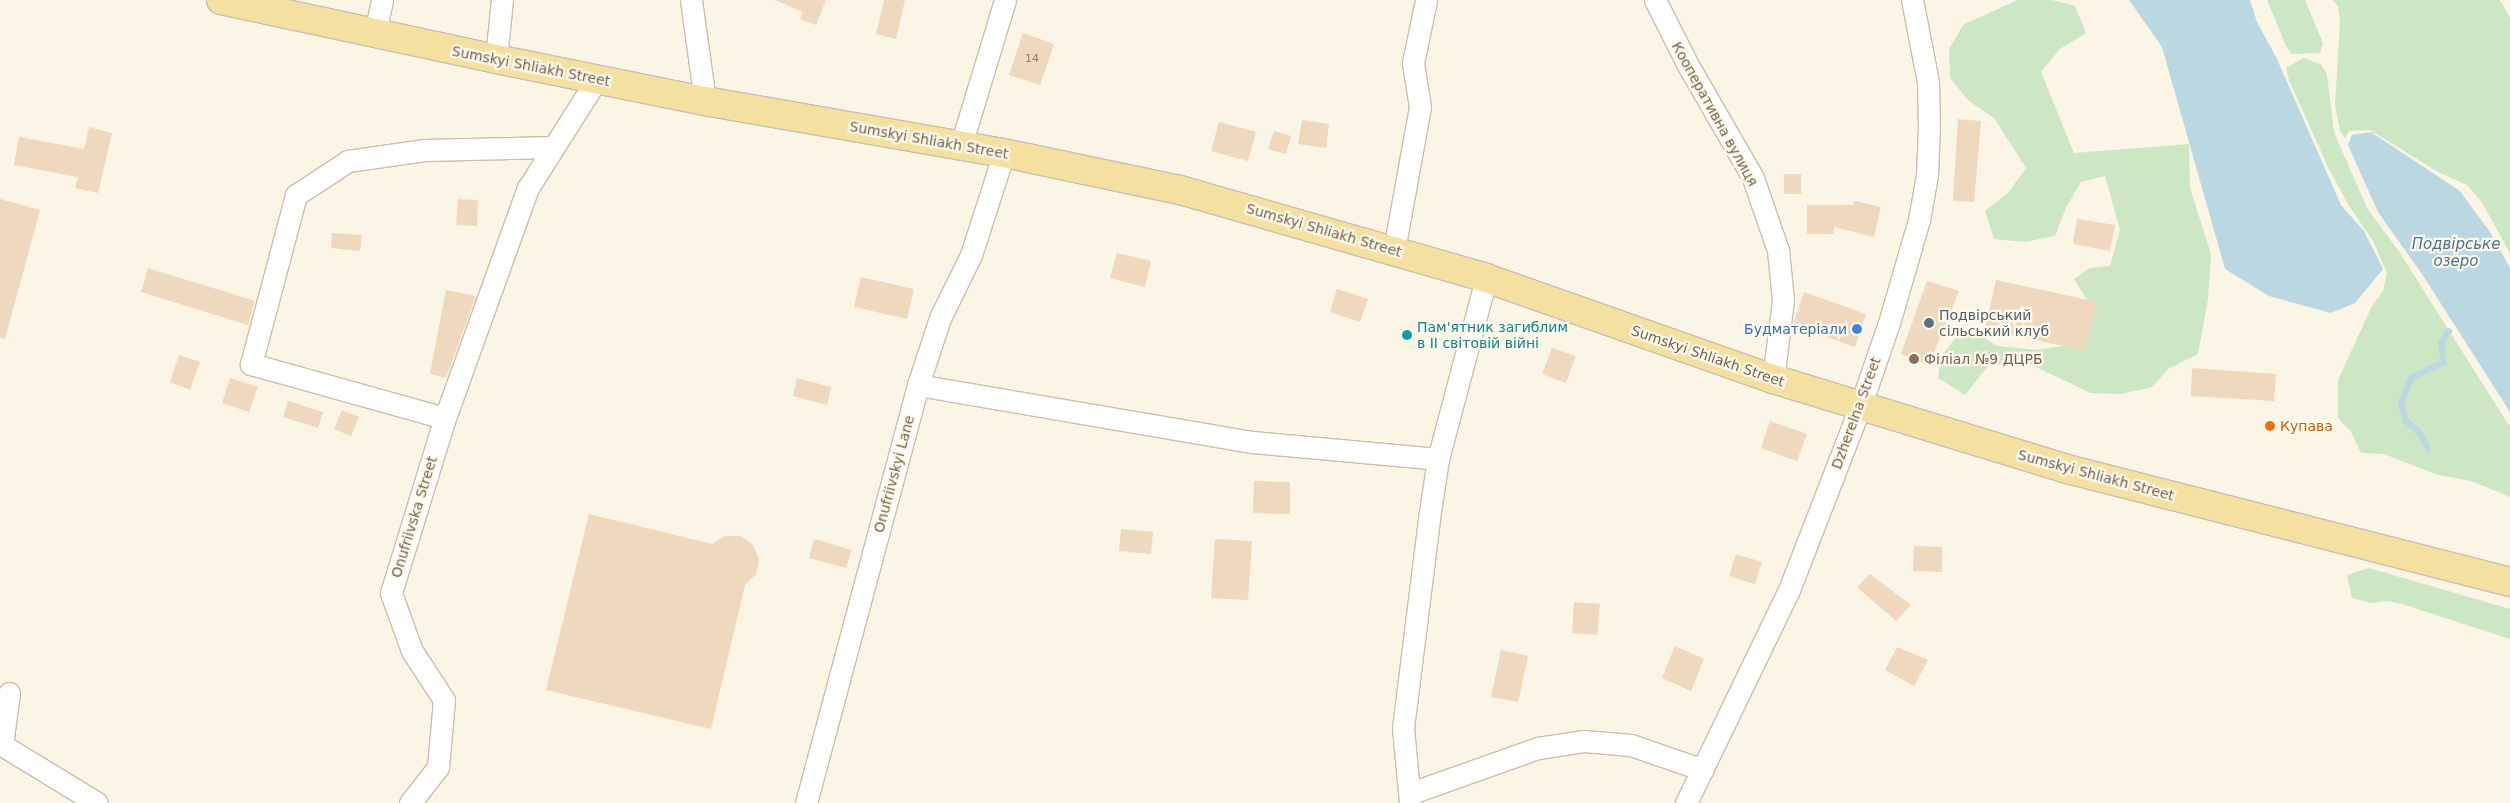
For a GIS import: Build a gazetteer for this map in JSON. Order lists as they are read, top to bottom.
{
  "streets": {
    "main road": ["Sumskyi Shliakh Street"],
    "street": [
      "Кооперативна вулиця",
      "Dzherelna Street",
      "Onufriivskyi Lane",
      "Onufriivska Street"
    ]
  },
  "crossings": [
    ["Sumskyi Shliakh Street", "Кооперативна вулиця"],
    ["Sumskyi Shliakh Street", "Dzherelna Street"],
    ["Sumskyi Shliakh Street", "Onufriivskyi Lane"],
    ["Sumskyi Shliakh Street", "Onufriivska Street"]
  ],
  "water": ["Подвірське озеро"],
  "places": [
    "Подвірський сільський клуб",
    "Будматеріали",
    "Пам'ятник загиблим в II світовій війні",
    "Філіал №9 ДЦРБ",
    "Купава"
  ],
  "house_numbers": ["14"]
}
